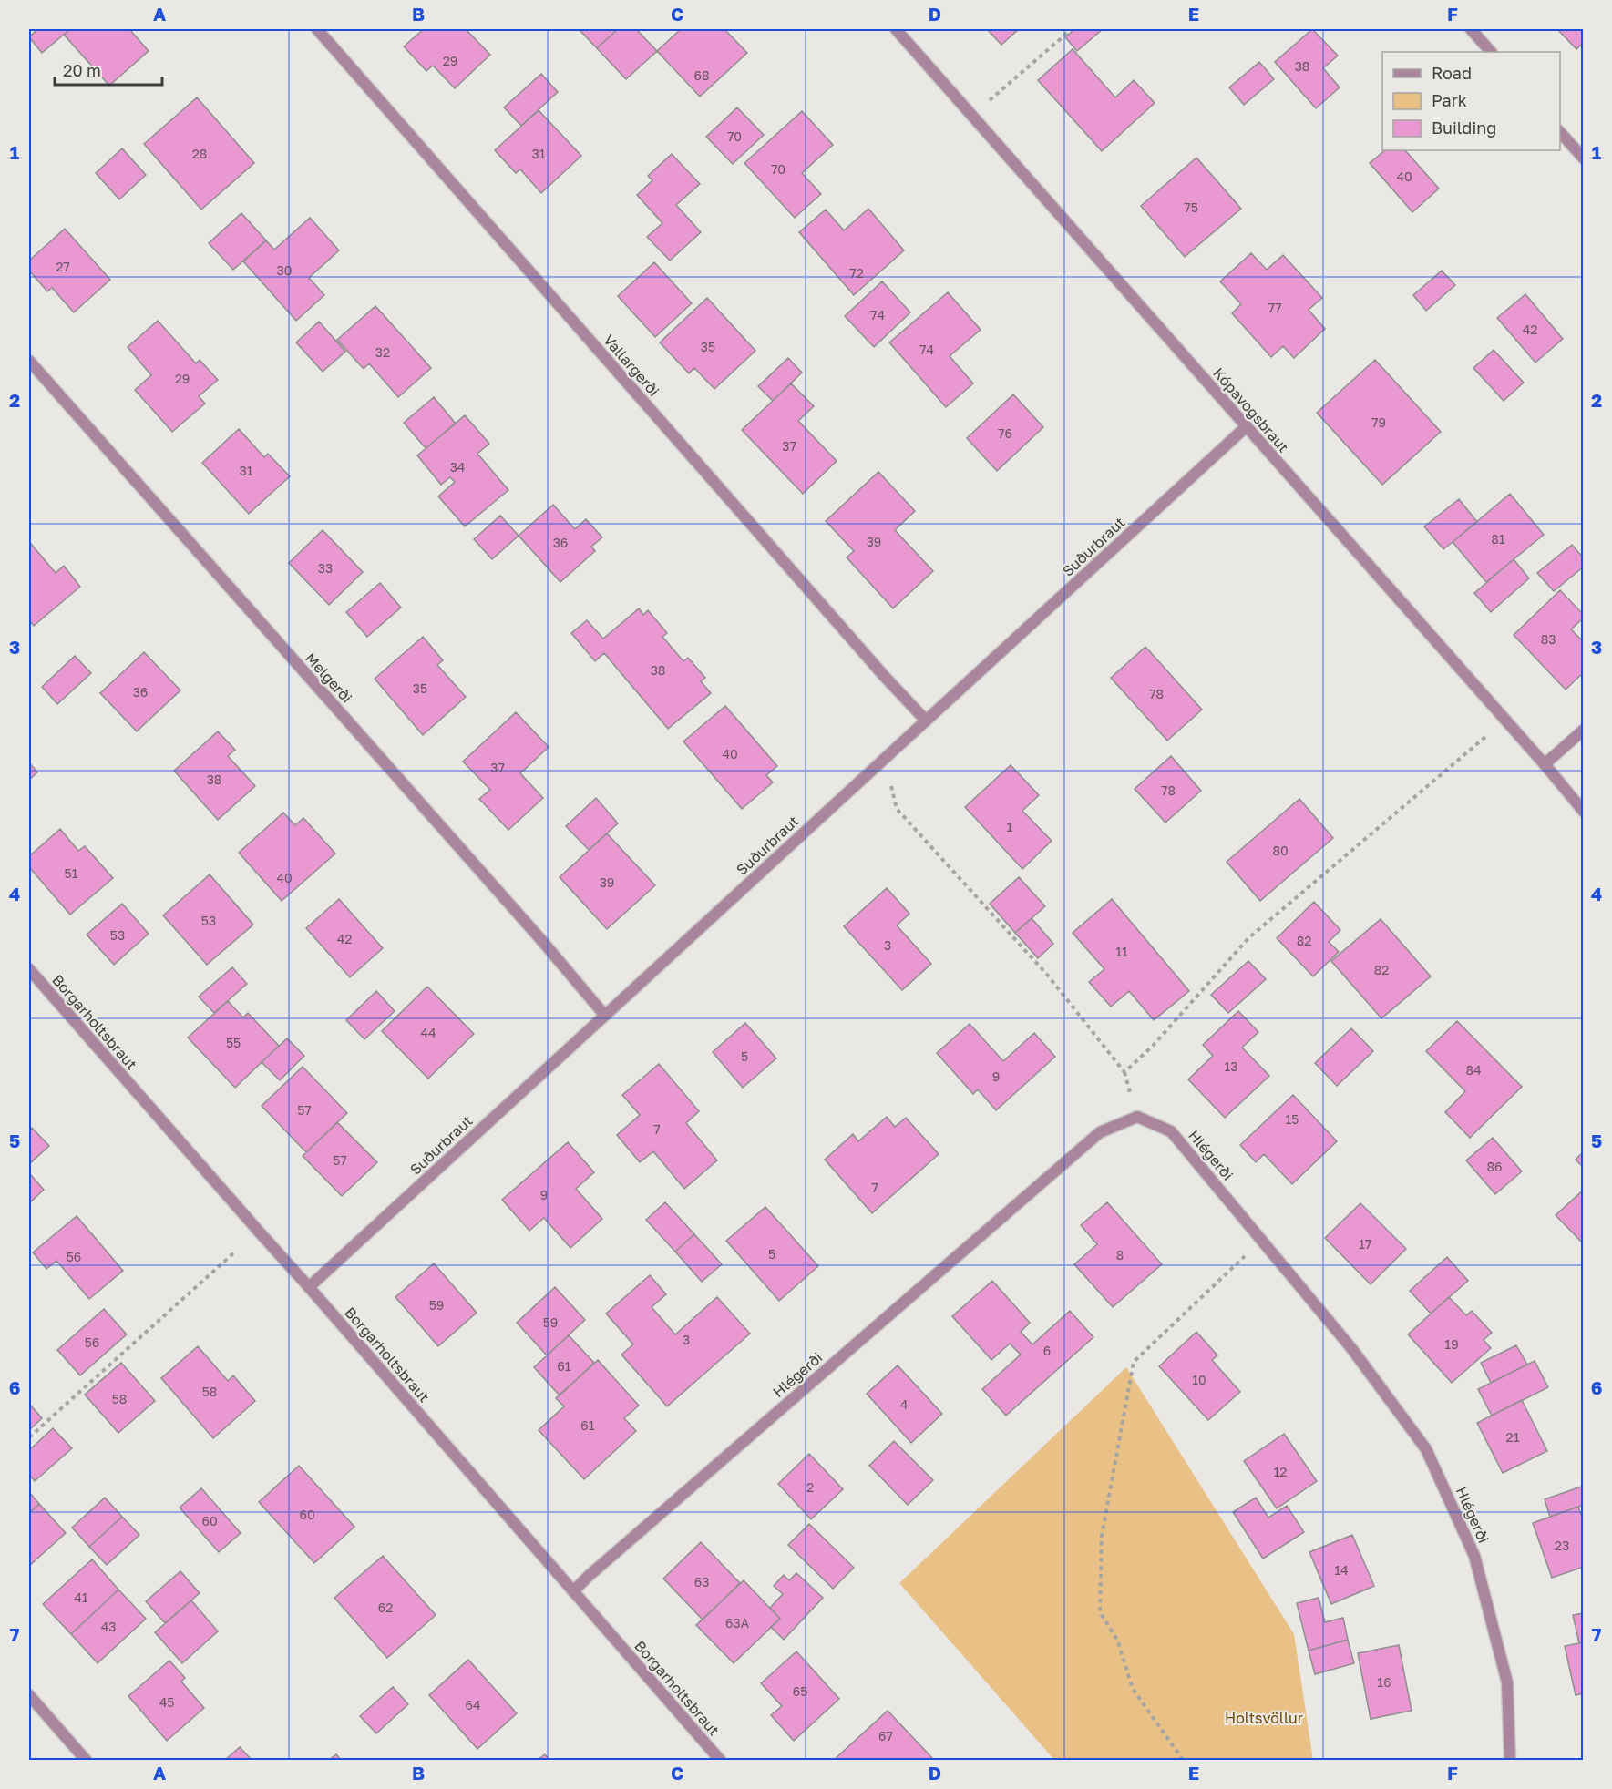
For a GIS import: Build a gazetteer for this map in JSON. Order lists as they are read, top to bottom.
{
  "streets": {
    "street": [
      "Vallargerði",
      "Kópavogsbraut",
      "Suðurbraut",
      "Melgerði",
      "Borgarholtsbraut",
      "Hlégerði"
    ]
  },
  "crossings": [
    ["Vallargerði", "Suðurbraut"],
    ["Kópavogsbraut", "Suðurbraut"],
    ["Suðurbraut", "Melgerði"],
    ["Suðurbraut", "Borgarholtsbraut"],
    ["Borgarholtsbraut", "Hlégerði"]
  ],
  "parks": ["Holtsvöllur"],
  "house_numbers": [
    "29",
    "38",
    "68",
    "70",
    "28",
    "31",
    "70",
    "40",
    "75",
    "27",
    "30",
    "72",
    "77",
    "74",
    "42",
    "35",
    "74",
    "32",
    "29",
    "79",
    "76",
    "37",
    "34",
    "31",
    "81",
    "39",
    "36",
    "33",
    "83",
    "38",
    "35",
    "36",
    "78",
    "40",
    "37",
    "38",
    "78",
    "1",
    "80",
    "51",
    "40",
    "39",
    "53",
    "53",
    "42",
    "82",
    "3",
    "11",
    "82",
    "44",
    "55",
    "5",
    "13",
    "84",
    "9",
    "57",
    "15",
    "7",
    "57",
    "86",
    "7",
    "9",
    "17",
    "5",
    "8",
    "56",
    "59",
    "59",
    "3",
    "56",
    "19",
    "6",
    "61",
    "10",
    "58",
    "58",
    "4",
    "61",
    "21",
    "12",
    "2",
    "60",
    "60",
    "23",
    "14",
    "63",
    "41",
    "62",
    "63A",
    "43",
    "16",
    "65",
    "45",
    "64",
    "67"
  ],
  "legend": ["Road", "Park", "Building"],
  "scale_bar": "20 m",
  "grid": {
    "columns": [
      "A",
      "B",
      "C",
      "D",
      "E",
      "F"
    ],
    "rows": [
      "1",
      "2",
      "3",
      "4",
      "5",
      "6",
      "7"
    ]
  }
}
